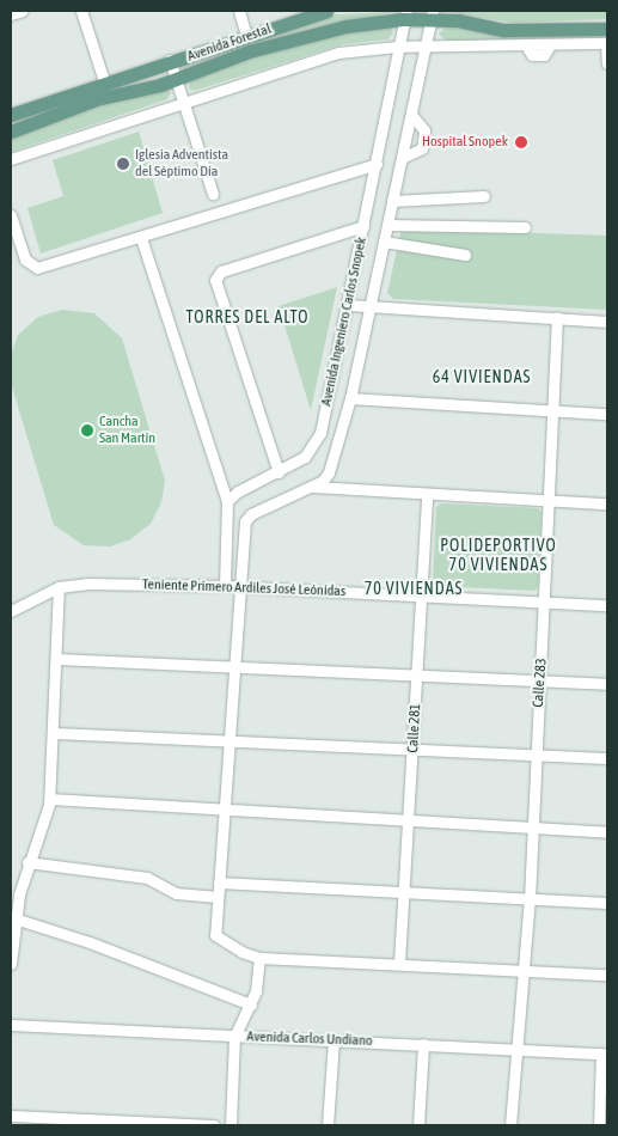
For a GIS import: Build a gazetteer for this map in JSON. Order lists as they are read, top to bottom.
{
  "streets": {
    "main road": ["Avenida Forestal"],
    "street": [
      "Avenida Ingeniero Carlos Snopek",
      "Teniente Primero Ardiles José Leónidas",
      "Calle 283",
      "Calle 281",
      "Avenida Carlos Undiano"
    ]
  },
  "crossings": [
    ["Avenida Forestal", "Avenida Ingeniero Carlos Snopek"],
    ["Avenida Ingeniero Carlos Snopek", "Teniente Primero Ardiles José Leónidas"],
    ["Teniente Primero Ardiles José Leónidas", "Calle 283"],
    ["Teniente Primero Ardiles José Leónidas", "Calle 281"],
    ["Calle 283", "Avenida Carlos Undiano"]
  ],
  "districts": [
    "TORRES DEL ALTO",
    "64 VIVIENDAS",
    "POLIDEPORTIVO 70 VIVIENDAS",
    "70 VIVIENDAS"
  ],
  "places": ["Hospital Snopek", "Iglesia Adventista del Séptimo Día", "Cancha San Martín"]
}
